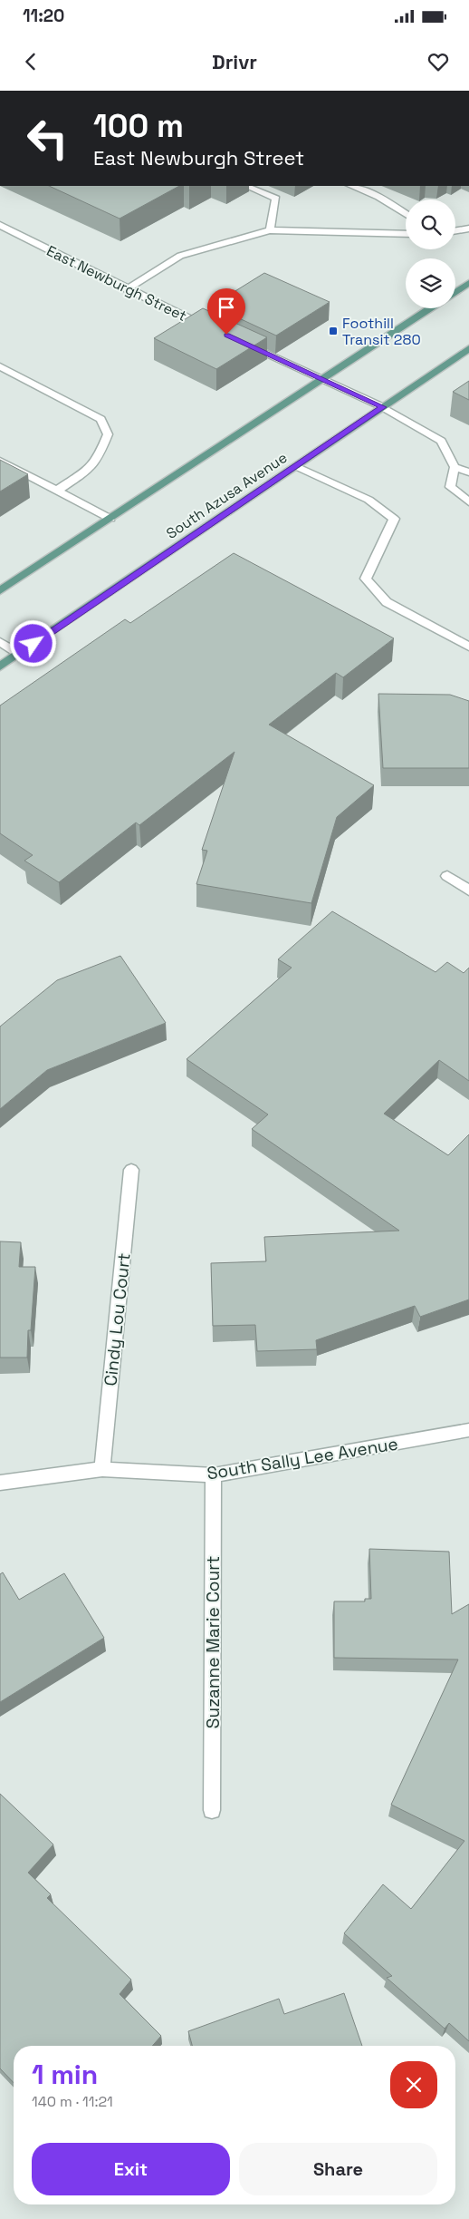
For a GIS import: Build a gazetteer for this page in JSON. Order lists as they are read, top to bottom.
{
  "streets": {
    "main road": ["South Azusa Avenue"],
    "street": [
      "East Newburgh Street",
      "Cindy Lou Court",
      "South Sally Lee Avenue",
      "Suzanne Marie Court"
    ]
  },
  "crossings": [
    ["Cindy Lou Court", "South Sally Lee Avenue"],
    ["South Sally Lee Avenue", "Suzanne Marie Court"]
  ],
  "places": {
    "transit": ["Foothill Transit 280"]
  },
  "page": {
    "status": "11:20",
    "header": "Drivr",
    "turn": ["100 m", "East Newburgh Street"],
    "heading": ["1 min", "140 m · 11:21"],
    "buttons": ["Exit", "Share"]
  }
}
